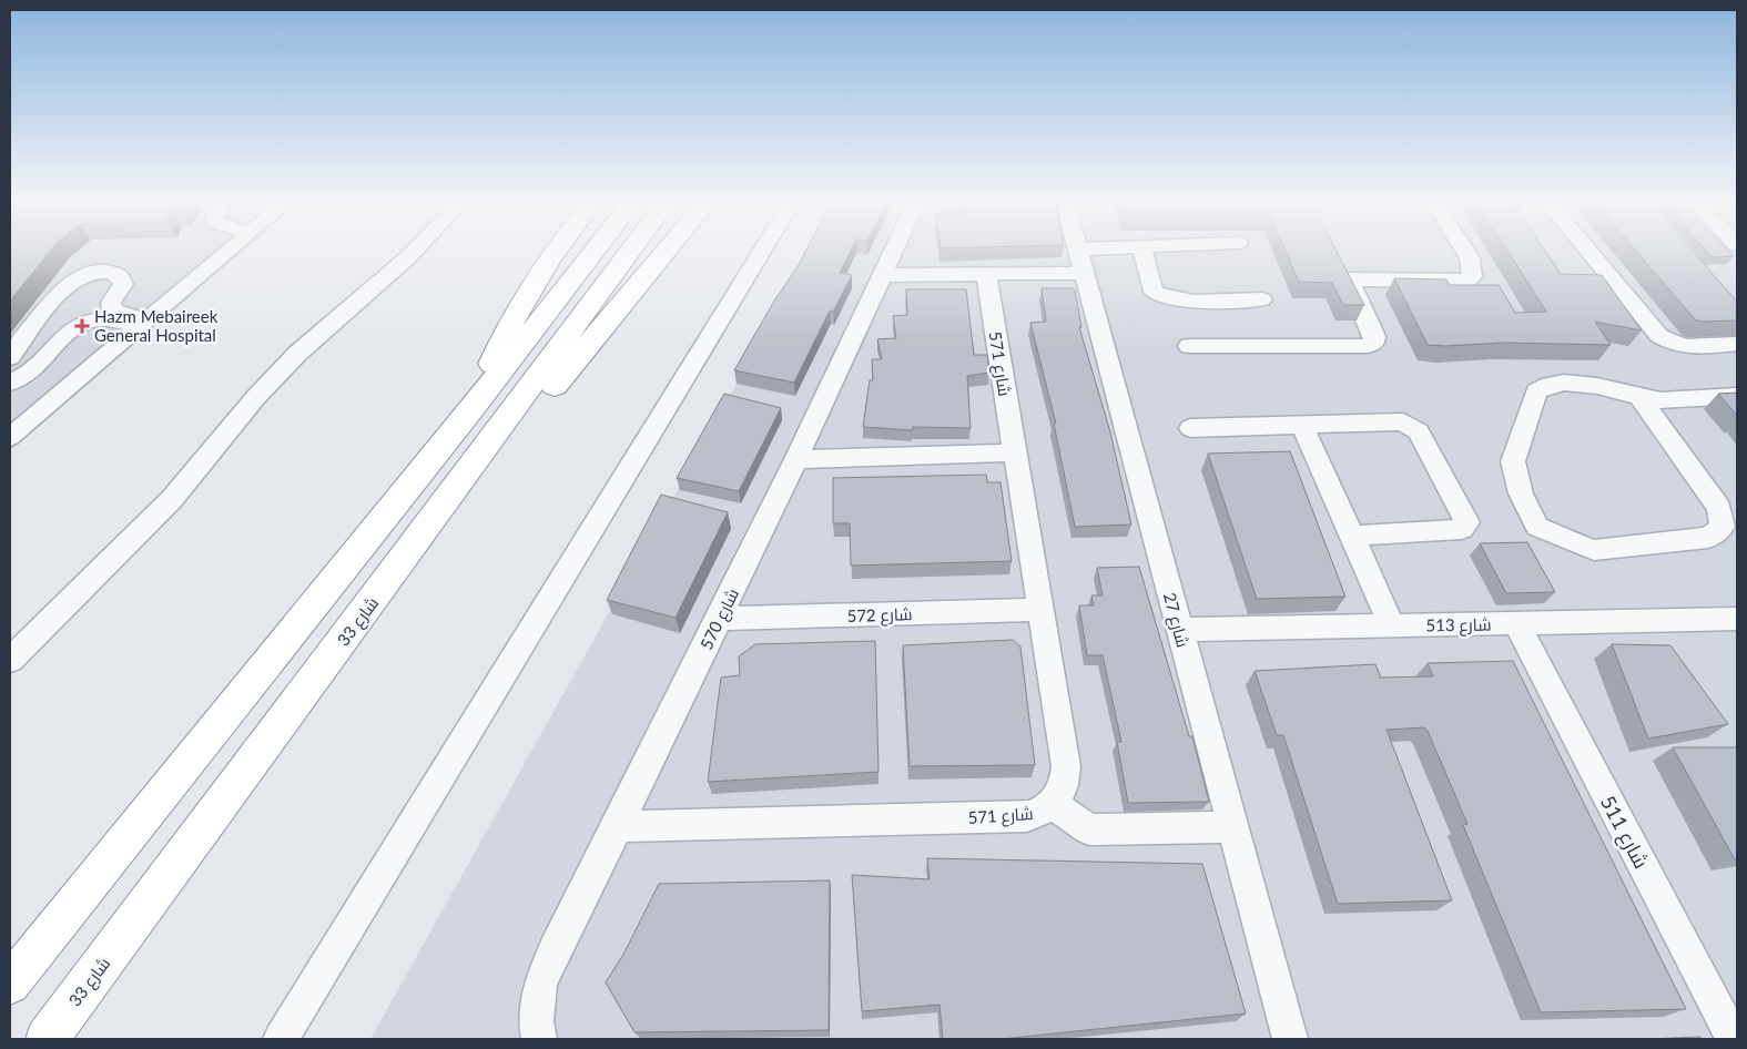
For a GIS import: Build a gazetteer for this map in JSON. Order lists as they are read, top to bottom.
{
  "streets": {
    "highway": ["شارع 33"],
    "street": [
      "شارع 571",
      "شارع 572",
      "شارع 570",
      "شارع 27",
      "شارع 513",
      "شارع 511"
    ]
  },
  "crossings": [
    ["شارع 571", "شارع 572"],
    ["شارع 571", "شارع 570"],
    ["شارع 572", "شارع 570"],
    ["شارع 27", "شارع 513"],
    ["شارع 513", "شارع 511"]
  ],
  "places": {
    "health": ["Hazm Mebaireek General Hospital"]
  }
}
